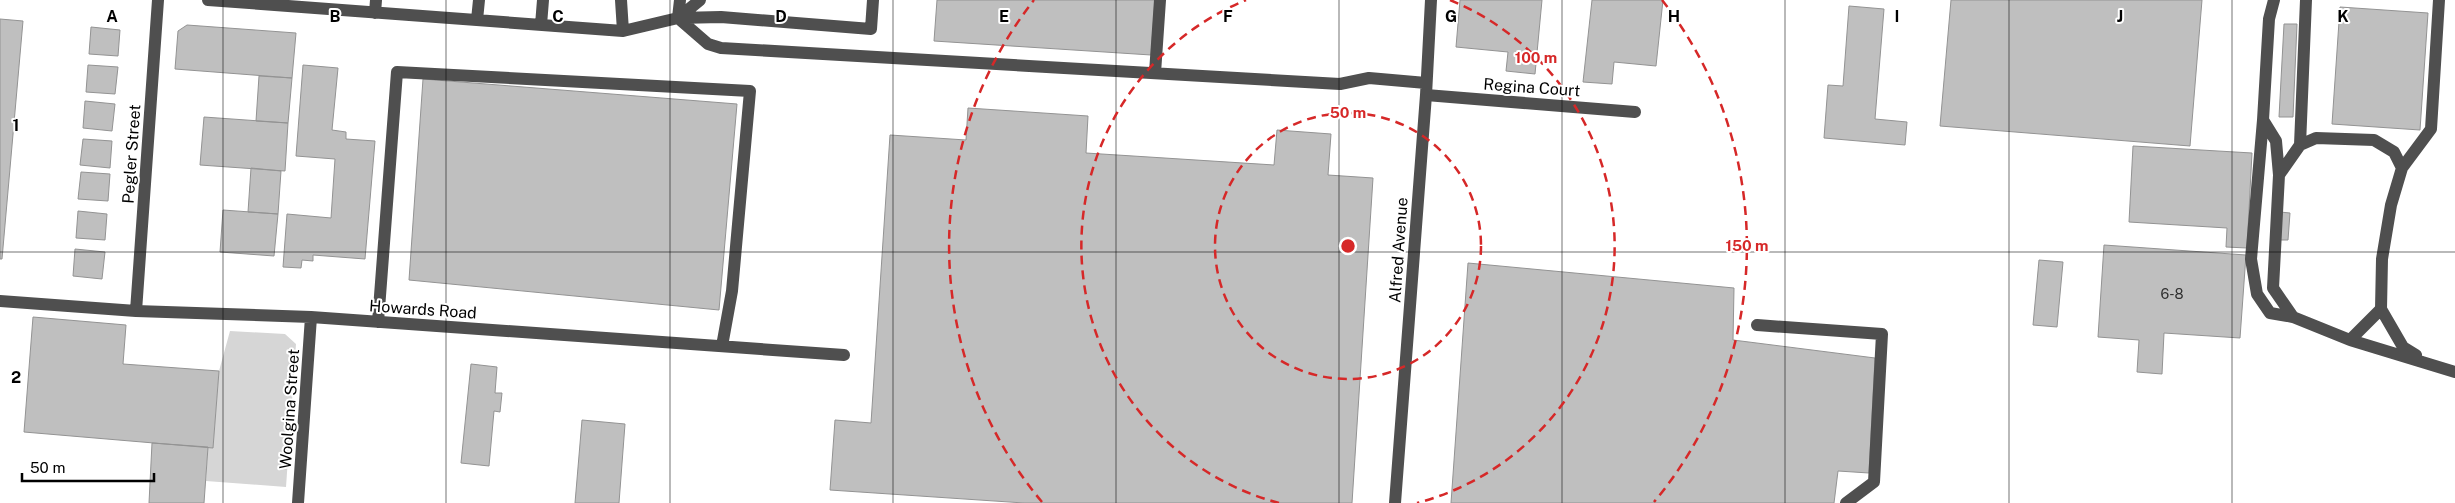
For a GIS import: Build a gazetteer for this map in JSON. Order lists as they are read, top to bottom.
{
  "streets": {
    "street": [
      "Regina Court",
      "Pegler Street",
      "Alfred Avenue",
      "Howards Road",
      "Woolgina Street"
    ]
  },
  "crossings": [
    ["Regina Court", "Alfred Avenue"],
    ["Pegler Street", "Howards Road"],
    ["Howards Road", "Woolgina Street"]
  ],
  "house_numbers": ["6-8"],
  "scale_bar": "50 m",
  "grid": {
    "columns": [
      "A",
      "B",
      "C",
      "D",
      "E",
      "F",
      "G",
      "H",
      "I",
      "J",
      "K"
    ],
    "rows": ["1", "2"]
  },
  "rings": ["100 m", "50 m", "150 m"]
}
